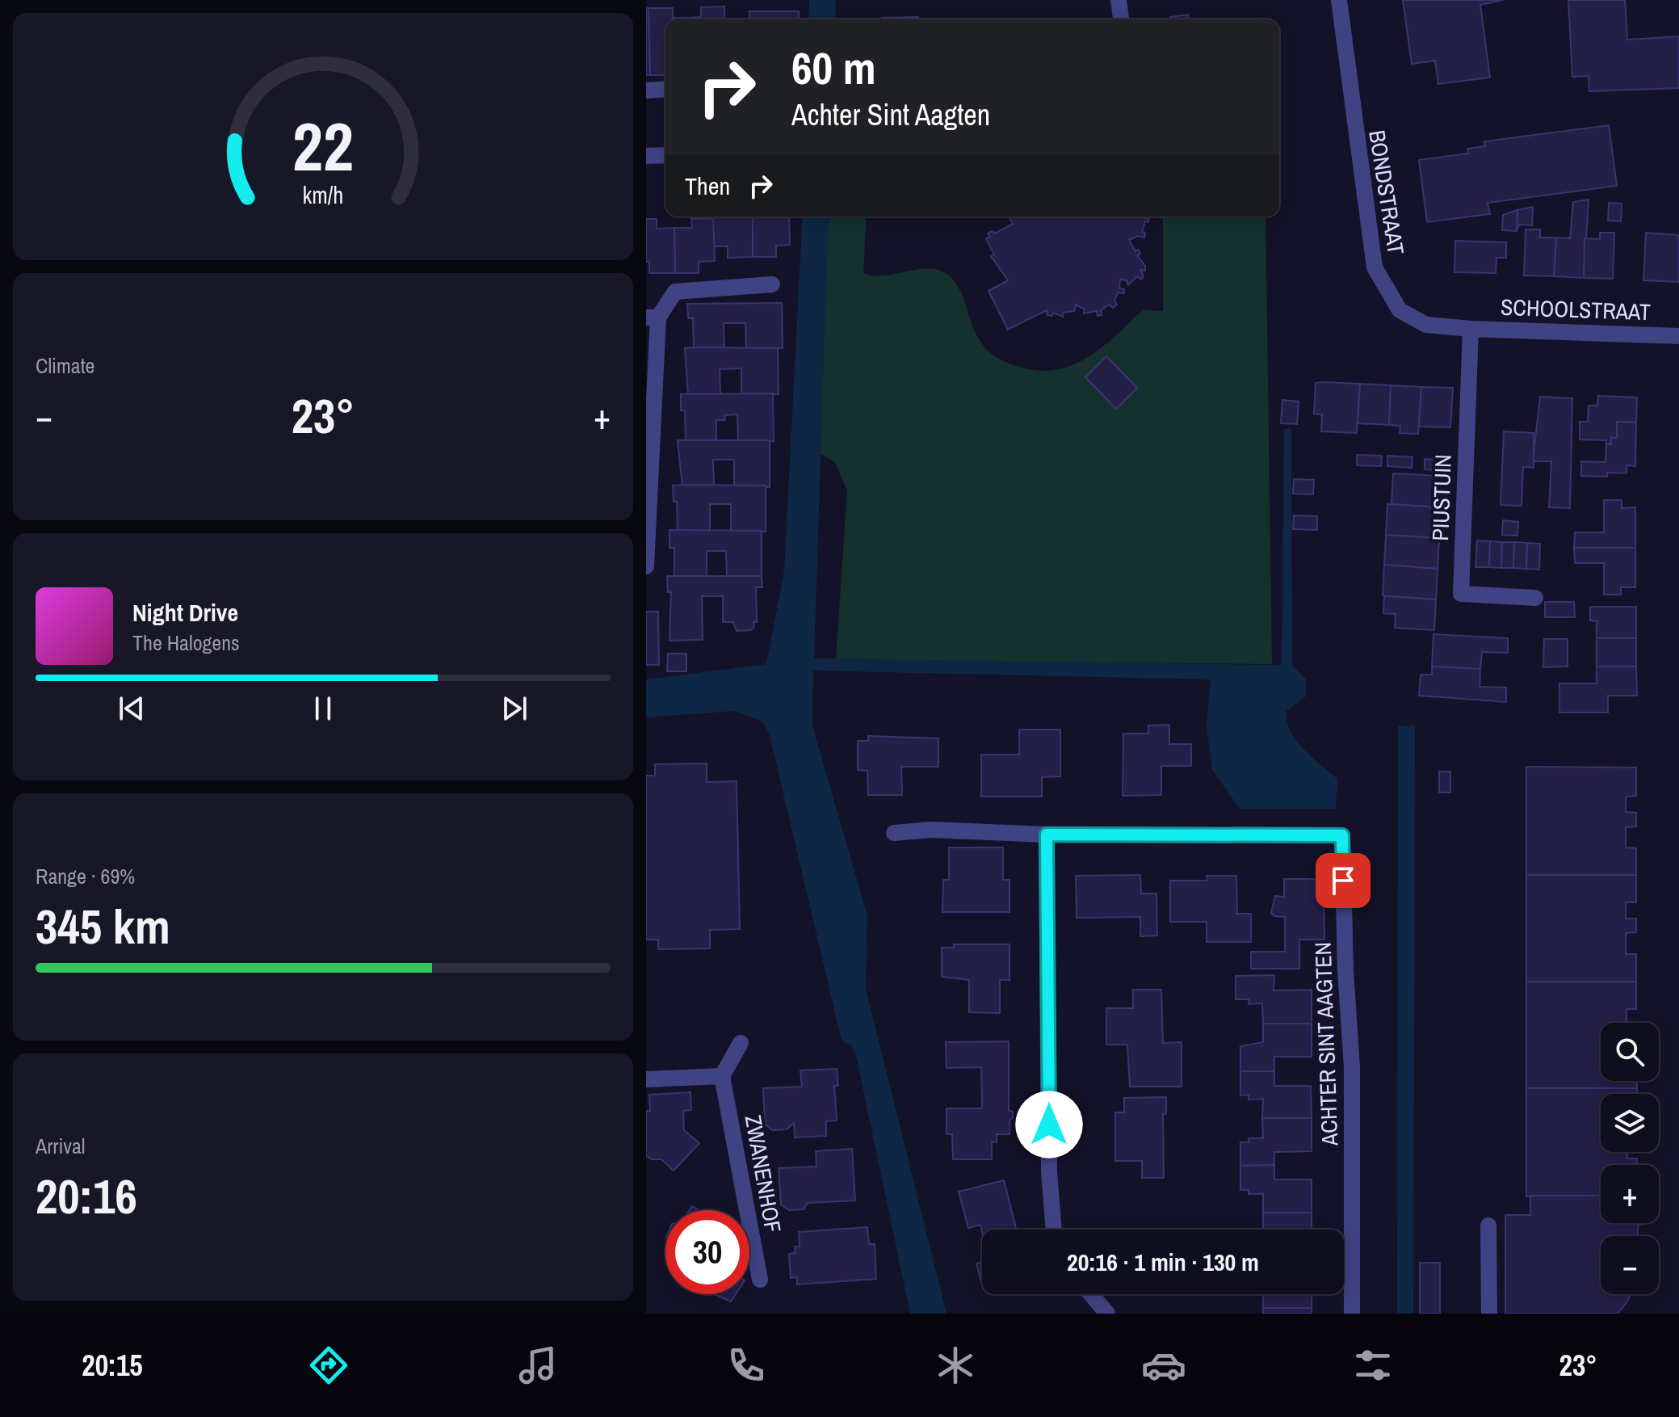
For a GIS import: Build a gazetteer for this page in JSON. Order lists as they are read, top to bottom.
{
  "streets": {
    "street": [
      "BONDSTRAAT",
      "SCHOOLSTRAAT",
      "PIUSTUIN",
      "ACHTER SINT AAGTEN",
      "ZWANENHOF"
    ]
  },
  "crossings": [
    ["BONDSTRAAT", "SCHOOLSTRAAT"],
    ["BONDSTRAAT", "PIUSTUIN"],
    ["SCHOOLSTRAAT", "PIUSTUIN"]
  ],
  "page": {
    "turn": ["60 m", "Achter Sint Aagten"],
    "then": "Then",
    "tile": [
      "Climate",
      ["Range · 69%", "345 km"],
      ["Arrival", "20:16"]
    ],
    "heat": ["−", "23°", "+"],
    "song": ["Night Drive", "The Halogens"],
    "map_buttons": ["+", "−"],
    "limit": "30",
    "trip": "20:16 · 1 min · 130 m",
    "tabs": ["20:15", "23°"],
    "gauge": ["22", "km/h"]
  }
}
